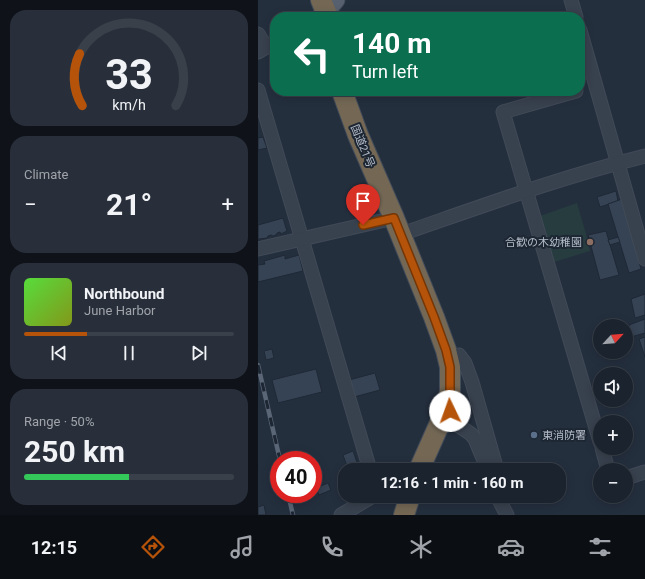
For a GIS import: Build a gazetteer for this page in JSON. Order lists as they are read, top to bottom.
{
  "streets": {
    "highway": ["国道21号"]
  },
  "places": ["合歓の木幼稚園", "東消防署"],
  "north": "top right",
  "page": {
    "turn": ["140 m", "Turn left"],
    "tile": [
      "Climate",
      ["Range · 50%", "250 km"]
    ],
    "heat": ["−", "21°", "+"],
    "song": ["Northbound", "June Harbor"],
    "map_buttons": ["+", "−"],
    "limit": "40",
    "trip": "12:16 · 1 min · 160 m",
    "tabs": "12:15",
    "gauge": ["33", "km/h"]
  }
}
